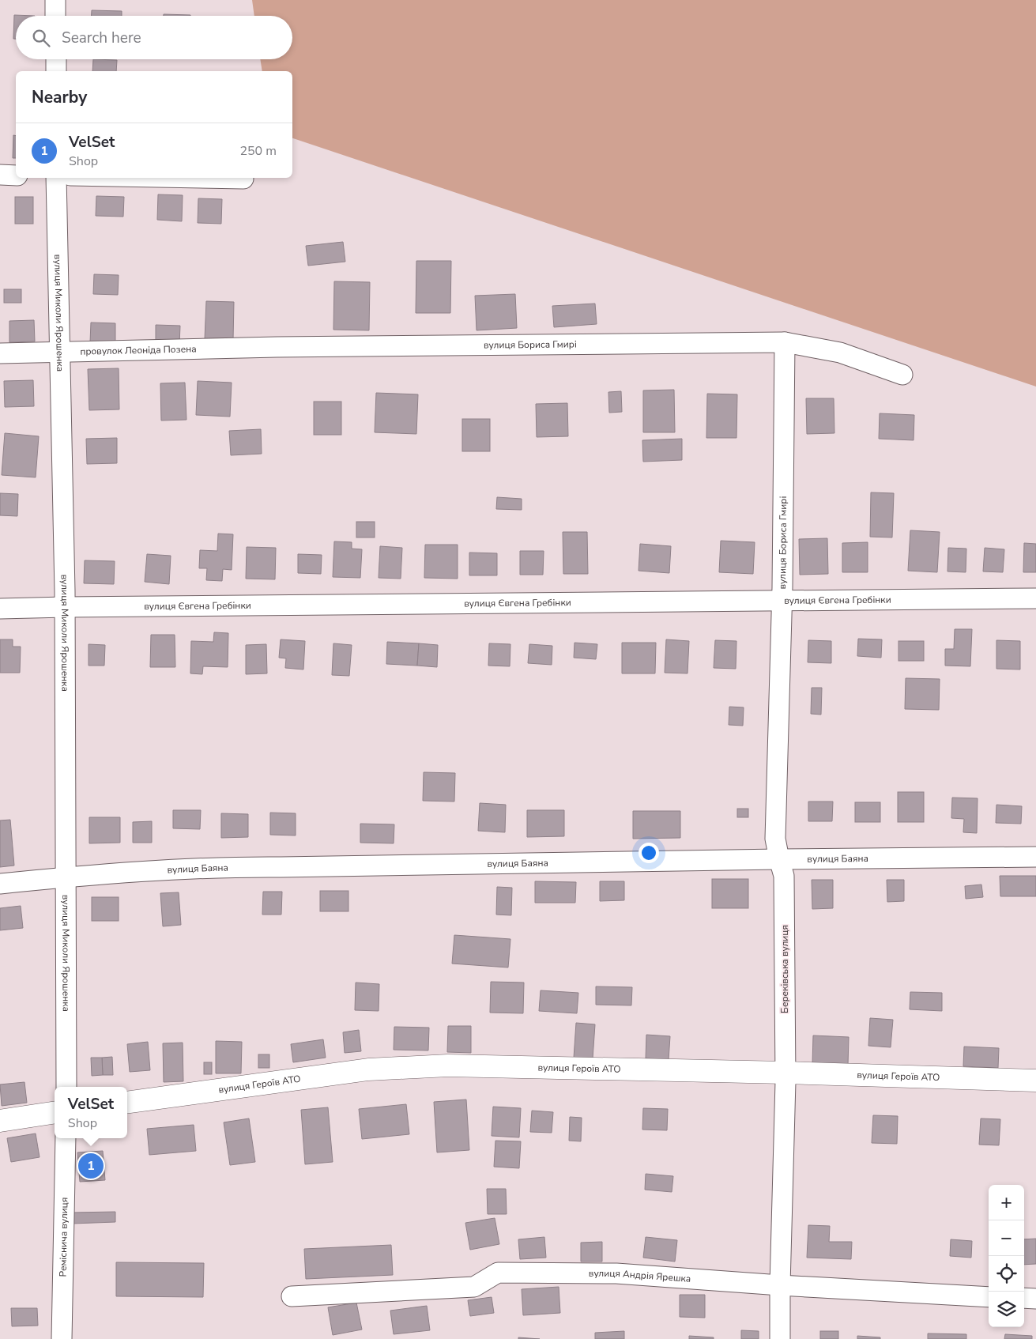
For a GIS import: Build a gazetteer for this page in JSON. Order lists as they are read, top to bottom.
{
  "streets": {
    "street": [
      "вулиця Миколи Ярошенка",
      "вулиця Бориса Гмирі",
      "провулок Леоніда Позена",
      "вулиця Євгена Гребінки",
      "вулиця Баяна",
      "Береківська вулиця",
      "вулиця Героїв АТО",
      "Реміснича вулиця",
      "вулиця Андрія Ярешка"
    ]
  },
  "crossings": [
    ["вулиця Миколи Ярошенка", "провулок Леоніда Позена"],
    ["вулиця Миколи Ярошенка", "вулиця Євгена Гребінки"],
    ["вулиця Миколи Ярошенка", "вулиця Баяна"],
    ["вулиця Бориса Гмирі", "провулок Леоніда Позена"],
    ["вулиця Бориса Гмирі", "вулиця Євгена Гребінки"],
    ["вулиця Бориса Гмирі", "Береківська вулиця"],
    ["вулиця Євгена Гребінки", "Береківська вулиця"],
    ["вулиця Баяна", "Береківська вулиця"],
    ["Береківська вулиця", "вулиця Героїв АТО"],
    ["Береківська вулиця", "вулиця Андрія Ярешка"]
  ],
  "page": {
    "search": "Search here",
    "heading": "Nearby",
    "list": [
      {
        "mark": "1",
        "name": "VelSet",
        "note": "Shop",
        "value": "250 m"
      }
    ],
    "popup": ["VelSet", "Shop"],
    "pins": "1",
    "map_buttons": ["+", "−"]
  }
}
